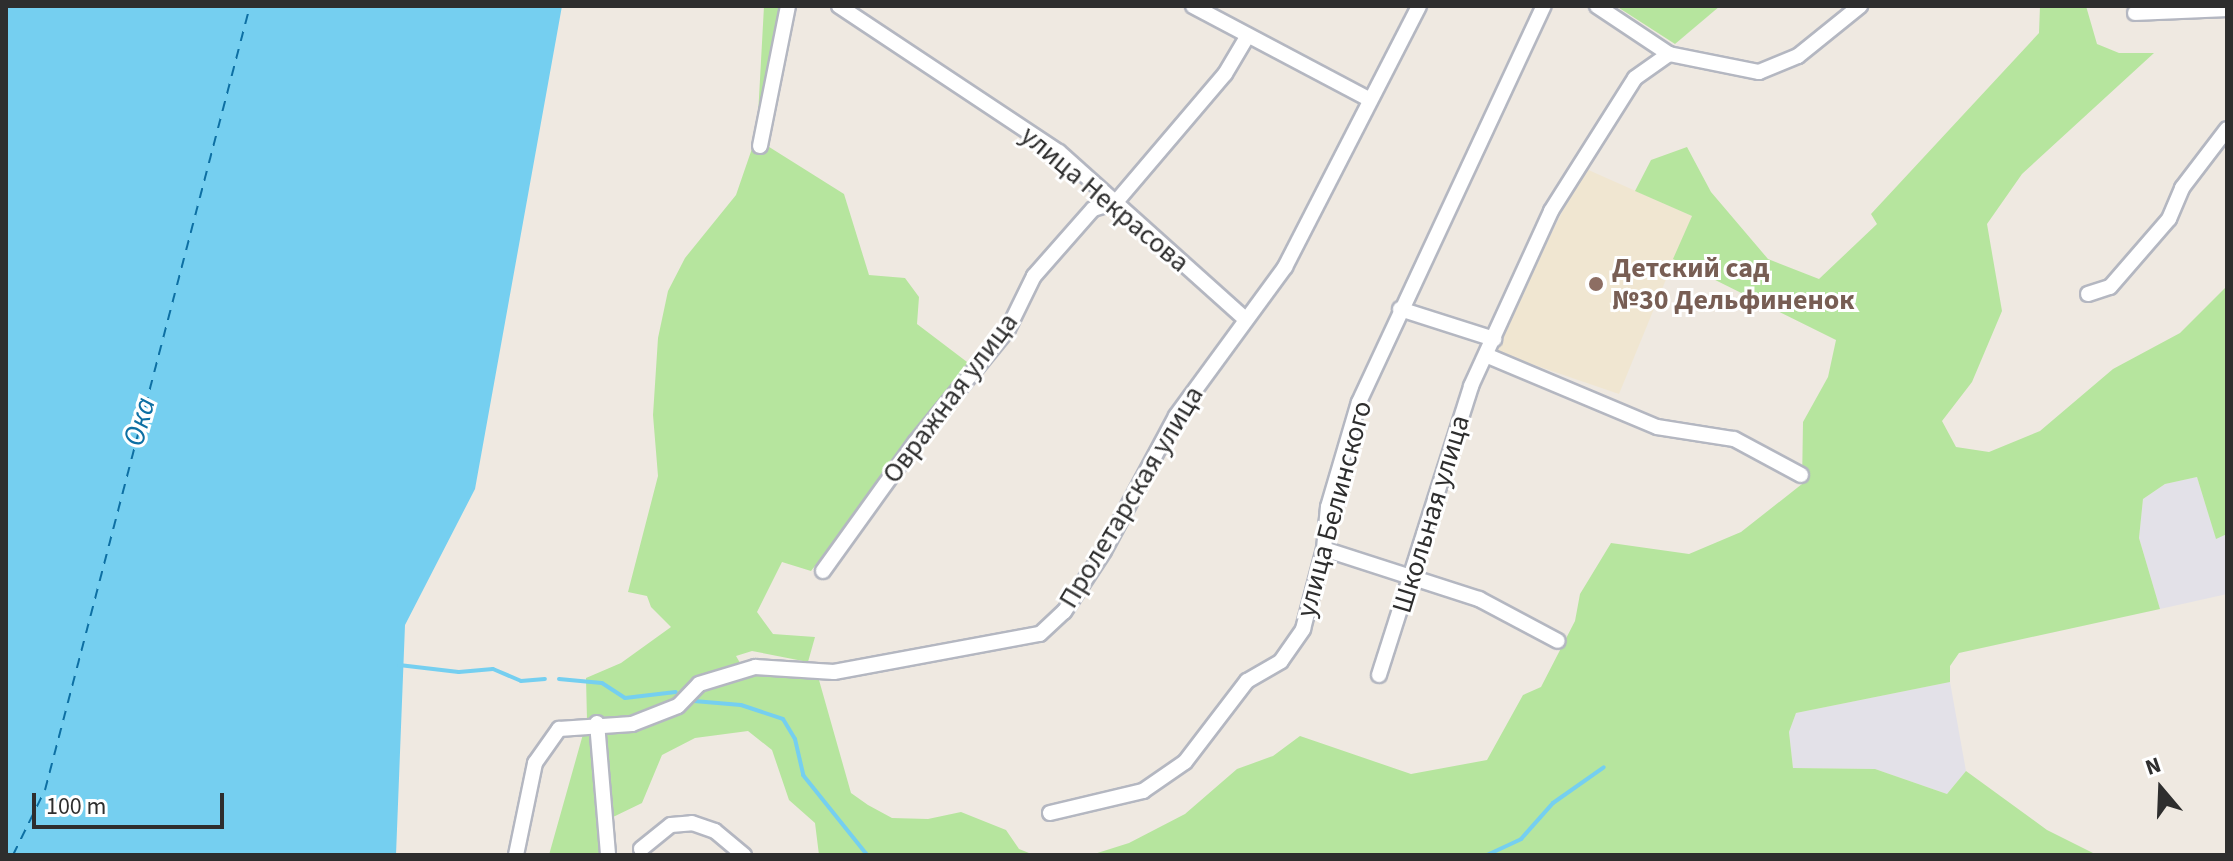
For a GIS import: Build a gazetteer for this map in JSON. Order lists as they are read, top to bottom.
{
  "streets": {
    "street": [
      "улица Некрасова",
      "Овражная улица",
      "Пролетарская улица",
      "улица Белинского",
      "Школьная улица"
    ]
  },
  "crossings": [
    ["улица Некрасова", "Овражная улица"],
    ["улица Некрасова", "Пролетарская улица"]
  ],
  "water": ["Ока"],
  "places": ["Детский сад №30 Дельфиненок"],
  "scale_bar": "100 m",
  "north": "top"
}
